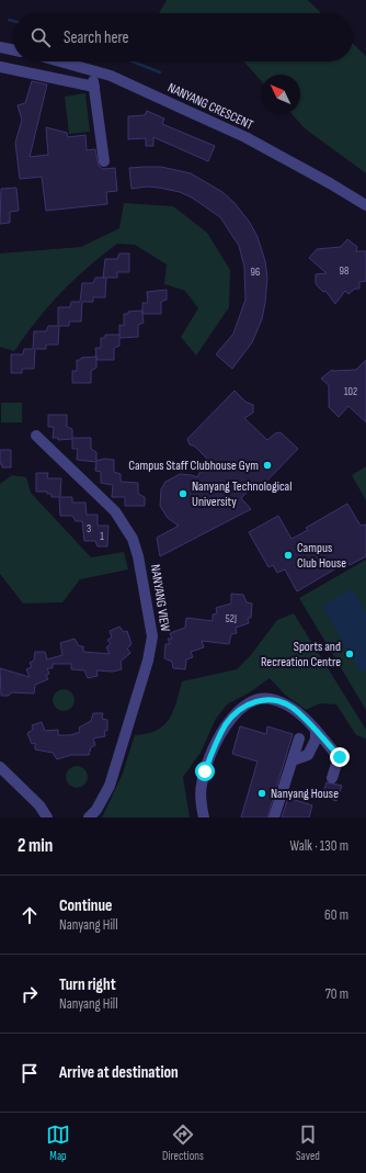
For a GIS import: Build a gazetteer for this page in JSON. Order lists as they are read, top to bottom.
{
  "streets": {
    "street": ["NANYANG CRESCENT", "NANYANG VIEW"]
  },
  "places": [
    "Campus Staff Clubhouse Gym",
    "Nanyang Technological University",
    "Campus Club House",
    "Sports and Recreation Centre",
    "Nanyang House"
  ],
  "house_numbers": [
    "98",
    "96",
    "102",
    "3",
    "1",
    "52J"
  ],
  "north": "top left",
  "page": {
    "search": "Search here",
    "heading": ["2 min", "Walk · 130 m"],
    "list": [
      ["Continue", "Nanyang Hill", "60 m"],
      ["Turn right", "Nanyang Hill", "70 m"],
      "Arrive at destination"
    ],
    "nav": ["Map", "Directions", "Saved"]
  }
}
